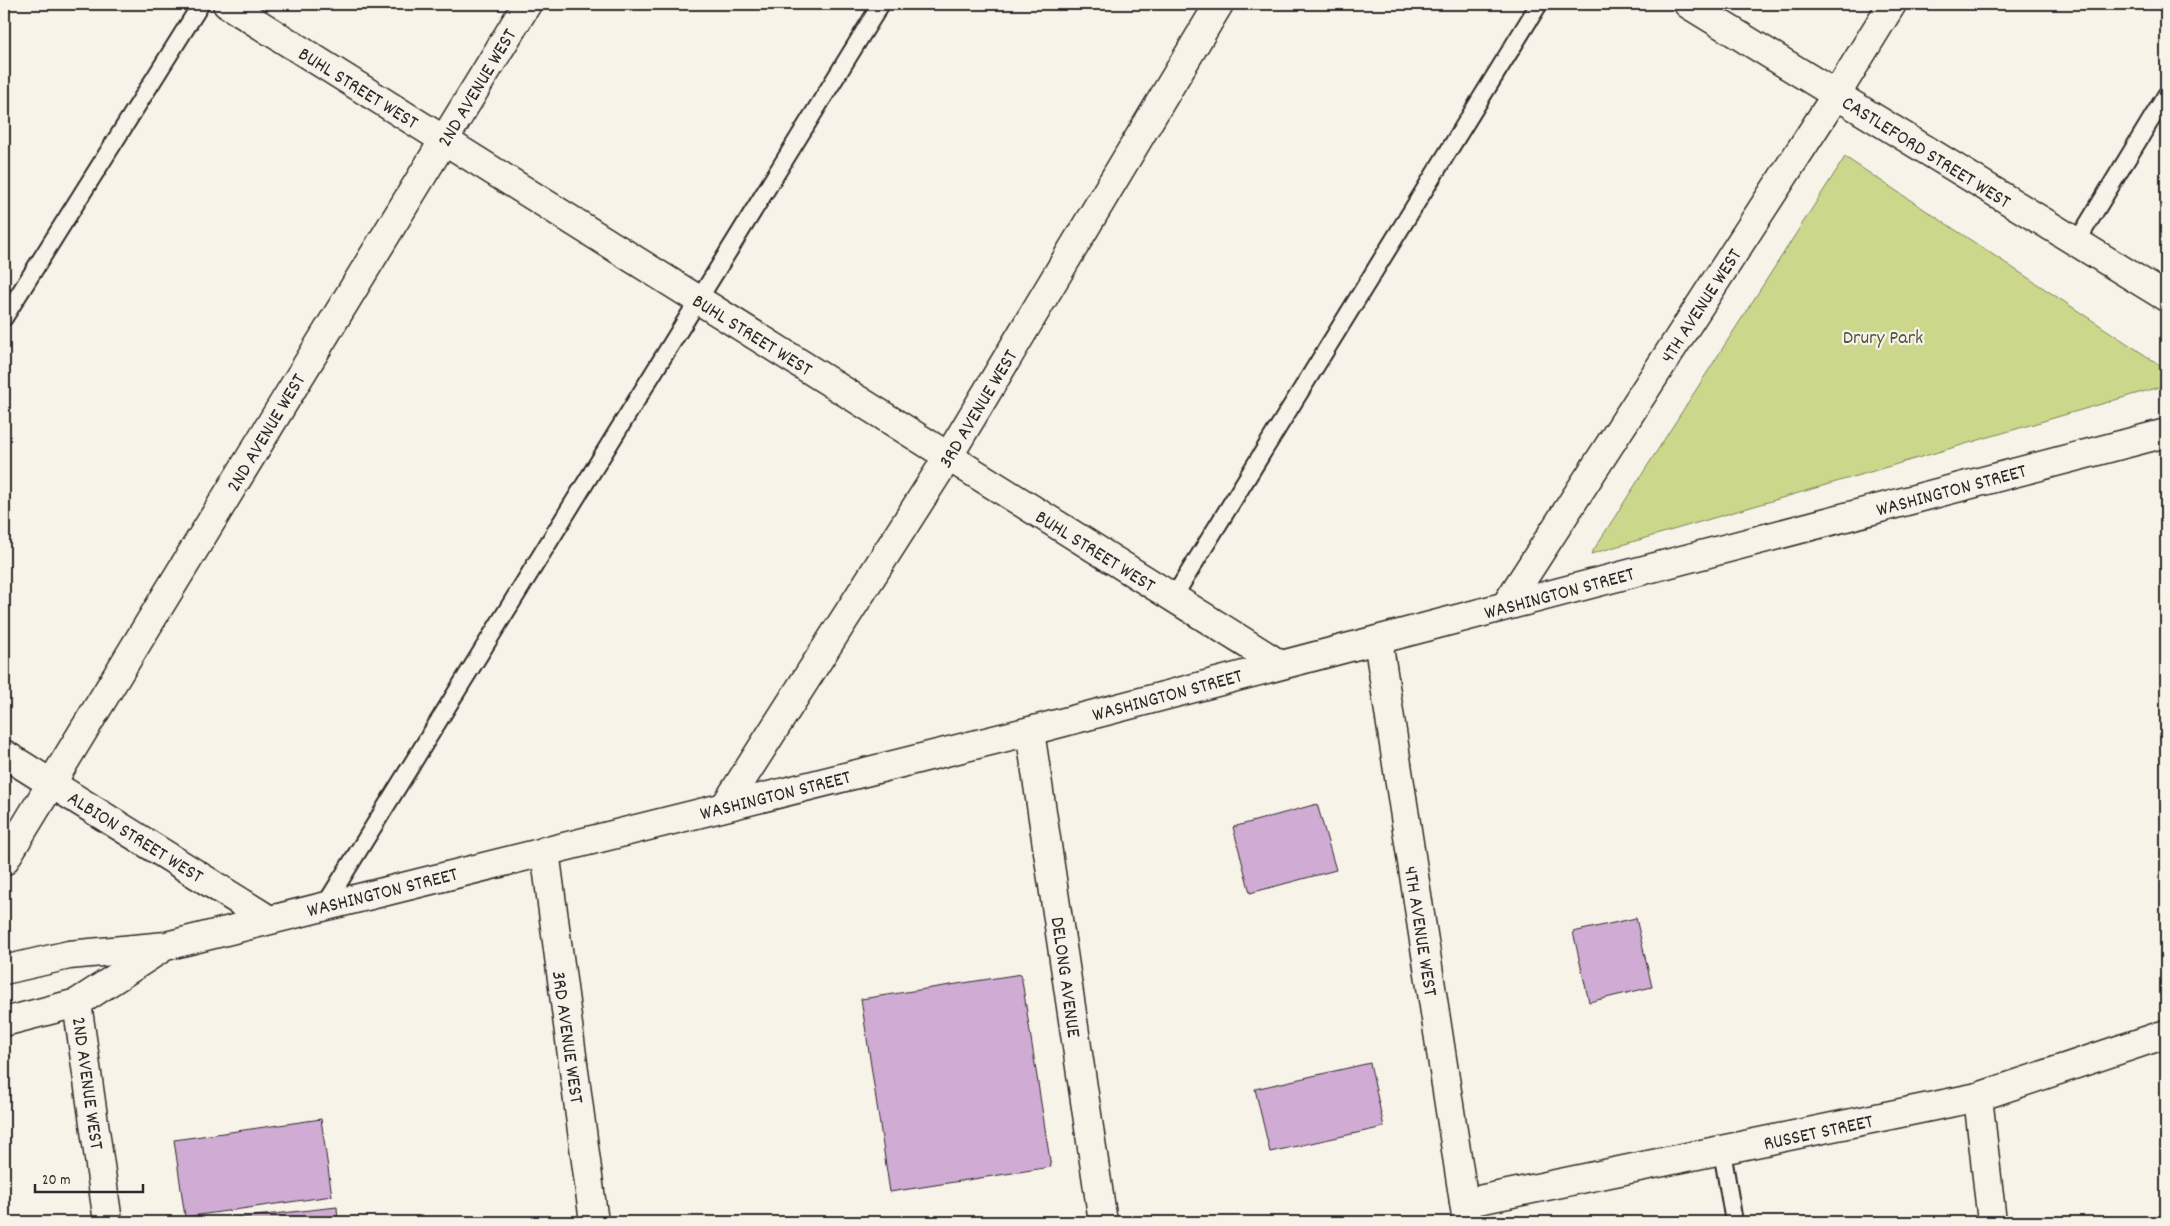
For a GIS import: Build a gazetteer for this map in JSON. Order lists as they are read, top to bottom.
{
  "streets": {
    "street": [
      "BUHL STREET WEST",
      "2ND AVENUE WEST",
      "CASTLEFORD STREET WEST",
      "4TH AVENUE WEST",
      "3RD AVENUE WEST",
      "WASHINGTON STREET",
      "ALBION STREET WEST",
      "DELONG AVENUE",
      "RUSSET STREET"
    ]
  },
  "crossings": [
    ["BUHL STREET WEST", "2ND AVENUE WEST"],
    ["BUHL STREET WEST", "3RD AVENUE WEST"],
    ["BUHL STREET WEST", "WASHINGTON STREET"],
    ["2ND AVENUE WEST", "WASHINGTON STREET"],
    ["2ND AVENUE WEST", "ALBION STREET WEST"],
    ["CASTLEFORD STREET WEST", "4TH AVENUE WEST"],
    ["4TH AVENUE WEST", "WASHINGTON STREET"],
    ["4TH AVENUE WEST", "RUSSET STREET"],
    ["3RD AVENUE WEST", "WASHINGTON STREET"],
    ["WASHINGTON STREET", "ALBION STREET WEST"],
    ["WASHINGTON STREET", "DELONG AVENUE"]
  ],
  "parks": ["Drury Park"],
  "scale_bar": "20 m"
}
